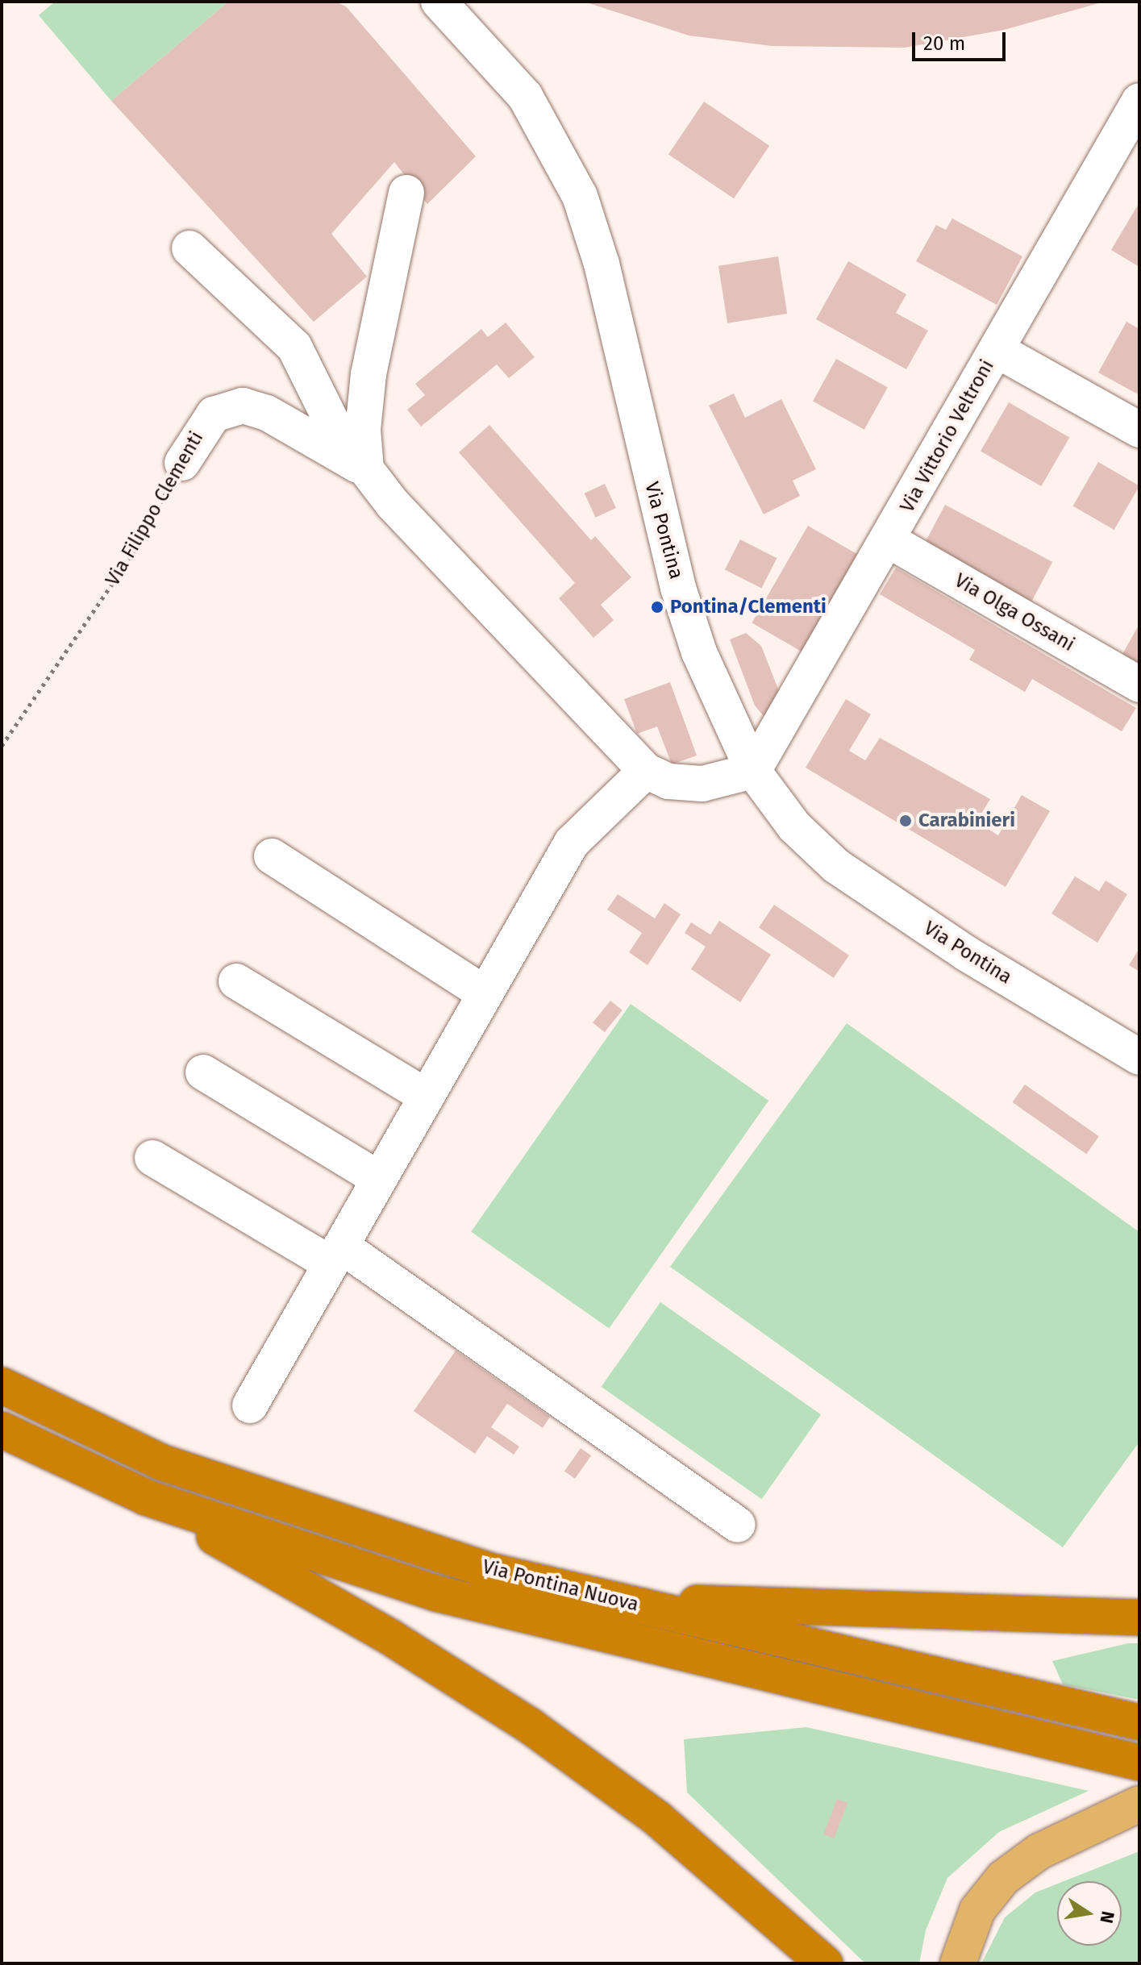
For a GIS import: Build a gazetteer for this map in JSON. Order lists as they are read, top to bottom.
{
  "streets": {
    "highway": ["Via Pontina Nuova"],
    "street": [
      "Via Vittorio Veltroni",
      "Via Filippo Clementi",
      "Via Pontina",
      "Via Olga Ossani"
    ]
  },
  "crossings": [
    ["Via Vittorio Veltroni", "Via Filippo Clementi"],
    ["Via Vittorio Veltroni", "Via Pontina"],
    ["Via Vittorio Veltroni", "Via Olga Ossani"],
    ["Via Filippo Clementi", "Via Pontina"]
  ],
  "places": ["Pontina/Clementi", "Carabinieri"],
  "scale_bar": "20 m",
  "north": "right"
}
